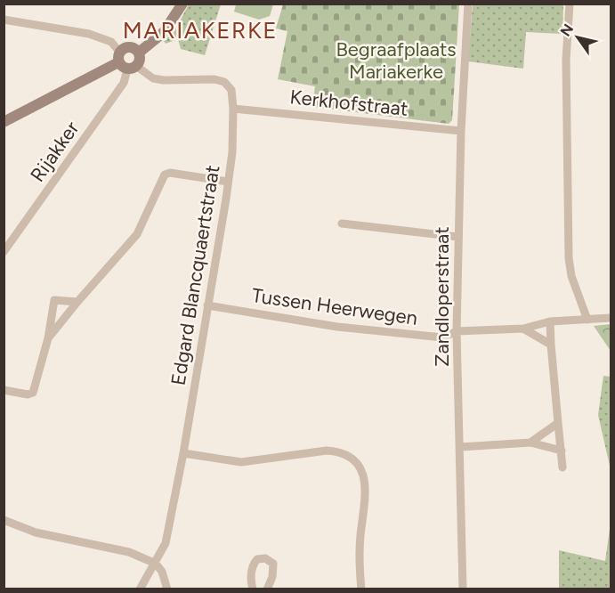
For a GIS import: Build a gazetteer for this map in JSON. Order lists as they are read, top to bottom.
{
  "streets": {
    "street": [
      "Kerkhofstraat",
      "Rijakker",
      "Edgard Blancquaertstraat",
      "Zandloperstraat",
      "Tussen Heerwegen"
    ]
  },
  "crossings": [
    ["Kerkhofstraat", "Edgard Blancquaertstraat"],
    ["Kerkhofstraat", "Zandloperstraat"],
    ["Rijakker", "Edgard Blancquaertstraat"],
    ["Edgard Blancquaertstraat", "Tussen Heerwegen"],
    ["Zandloperstraat", "Tussen Heerwegen"]
  ],
  "districts": ["MARIAKERKE"],
  "parks": ["Begraafplaats Mariakerke"],
  "north": "top left"
}
